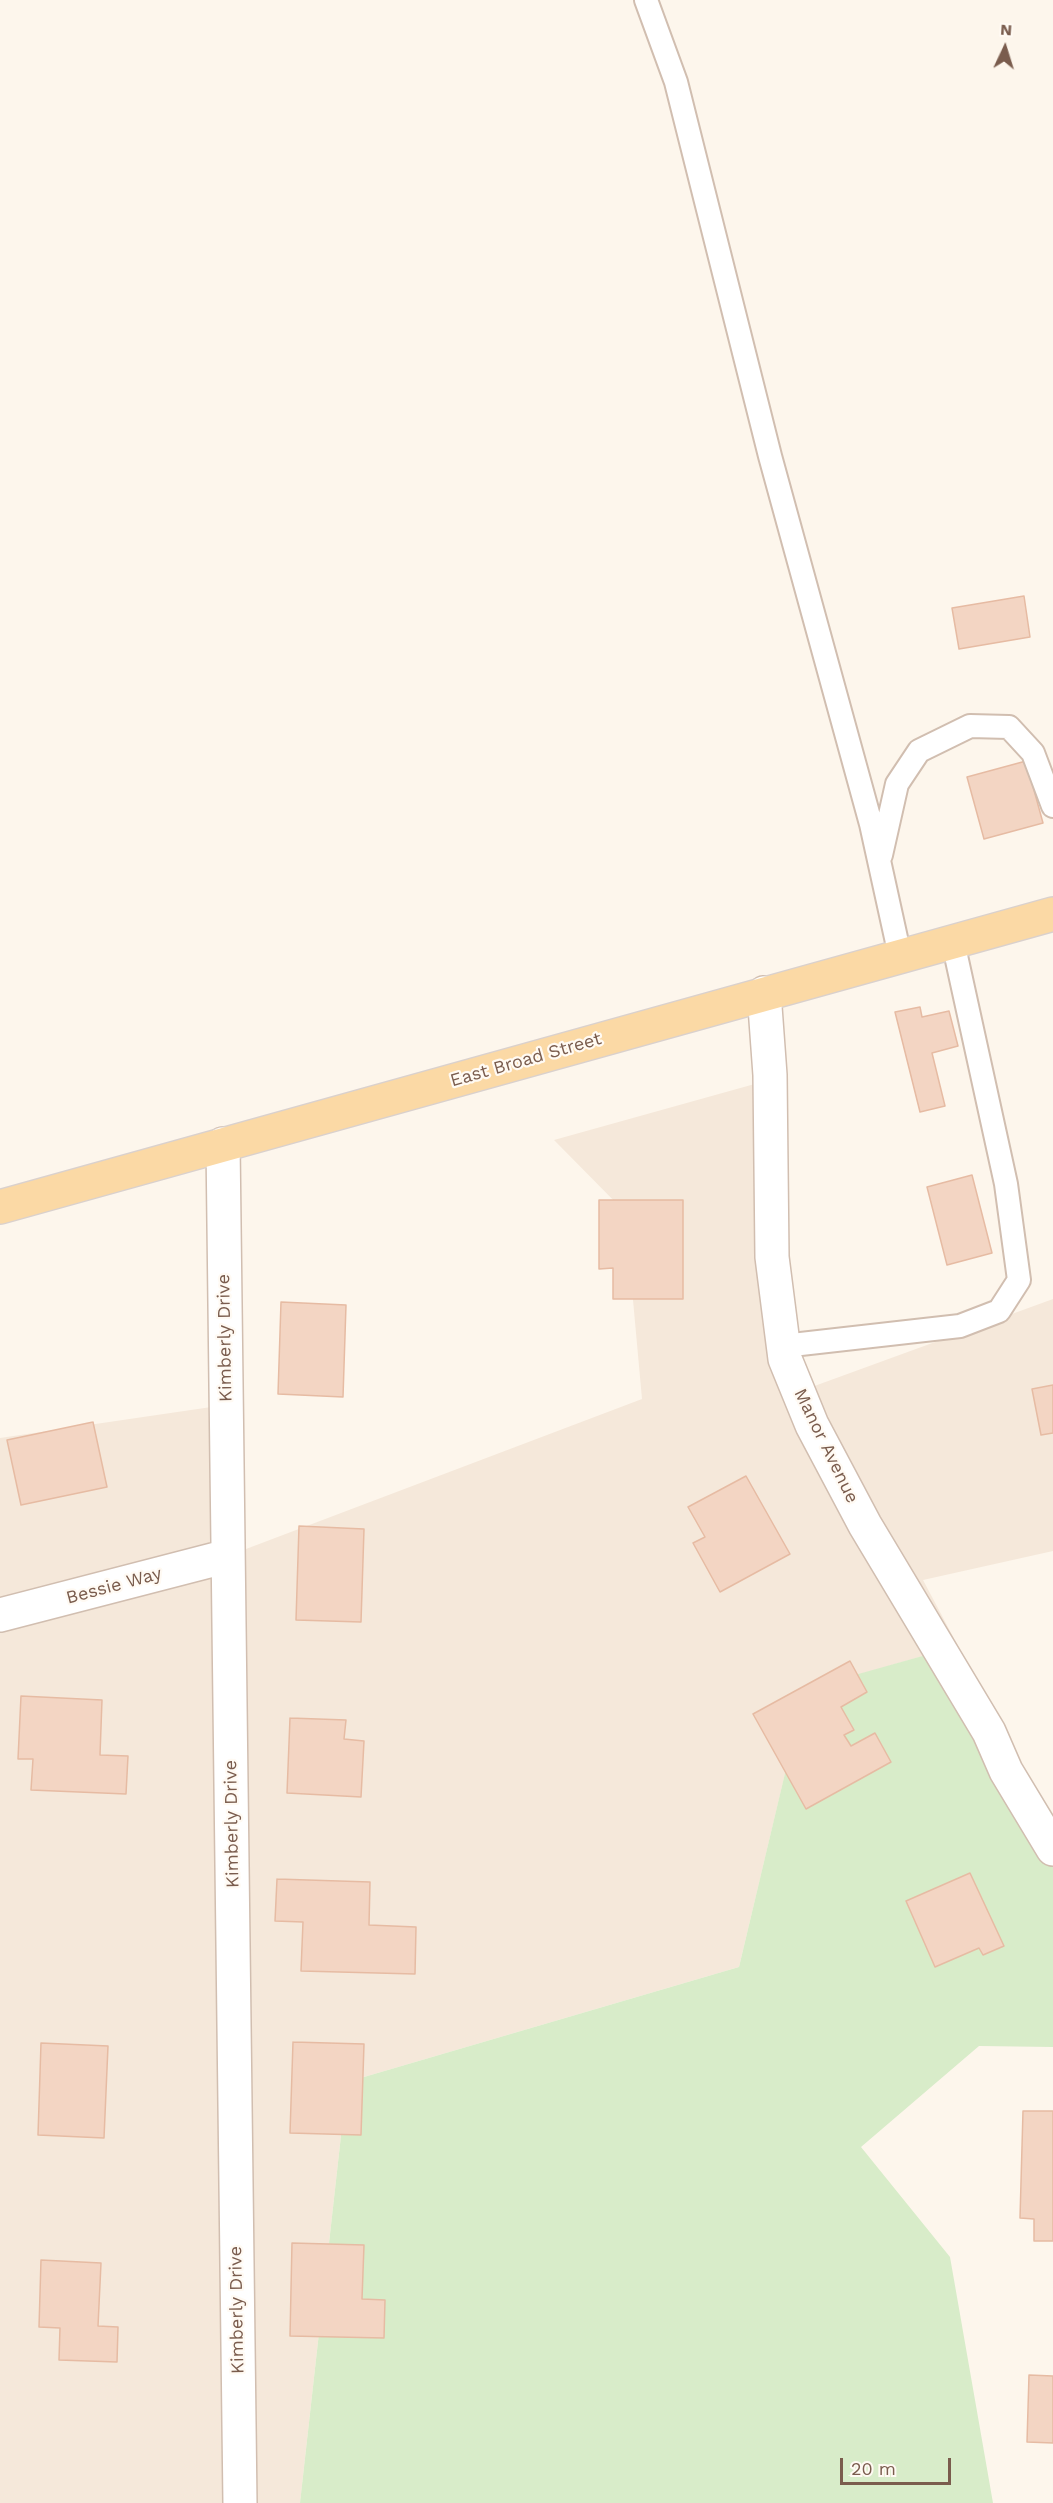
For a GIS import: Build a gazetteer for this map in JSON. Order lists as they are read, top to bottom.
{
  "streets": {
    "main road": ["East Broad Street"],
    "street": ["Kimberly Drive", "Manor Avenue", "Bessie Way"]
  },
  "crossings": [
    ["East Broad Street", "Kimberly Drive"],
    ["East Broad Street", "Manor Avenue"],
    ["Kimberly Drive", "Bessie Way"]
  ],
  "scale_bar": "20 m",
  "north": "top"
}
